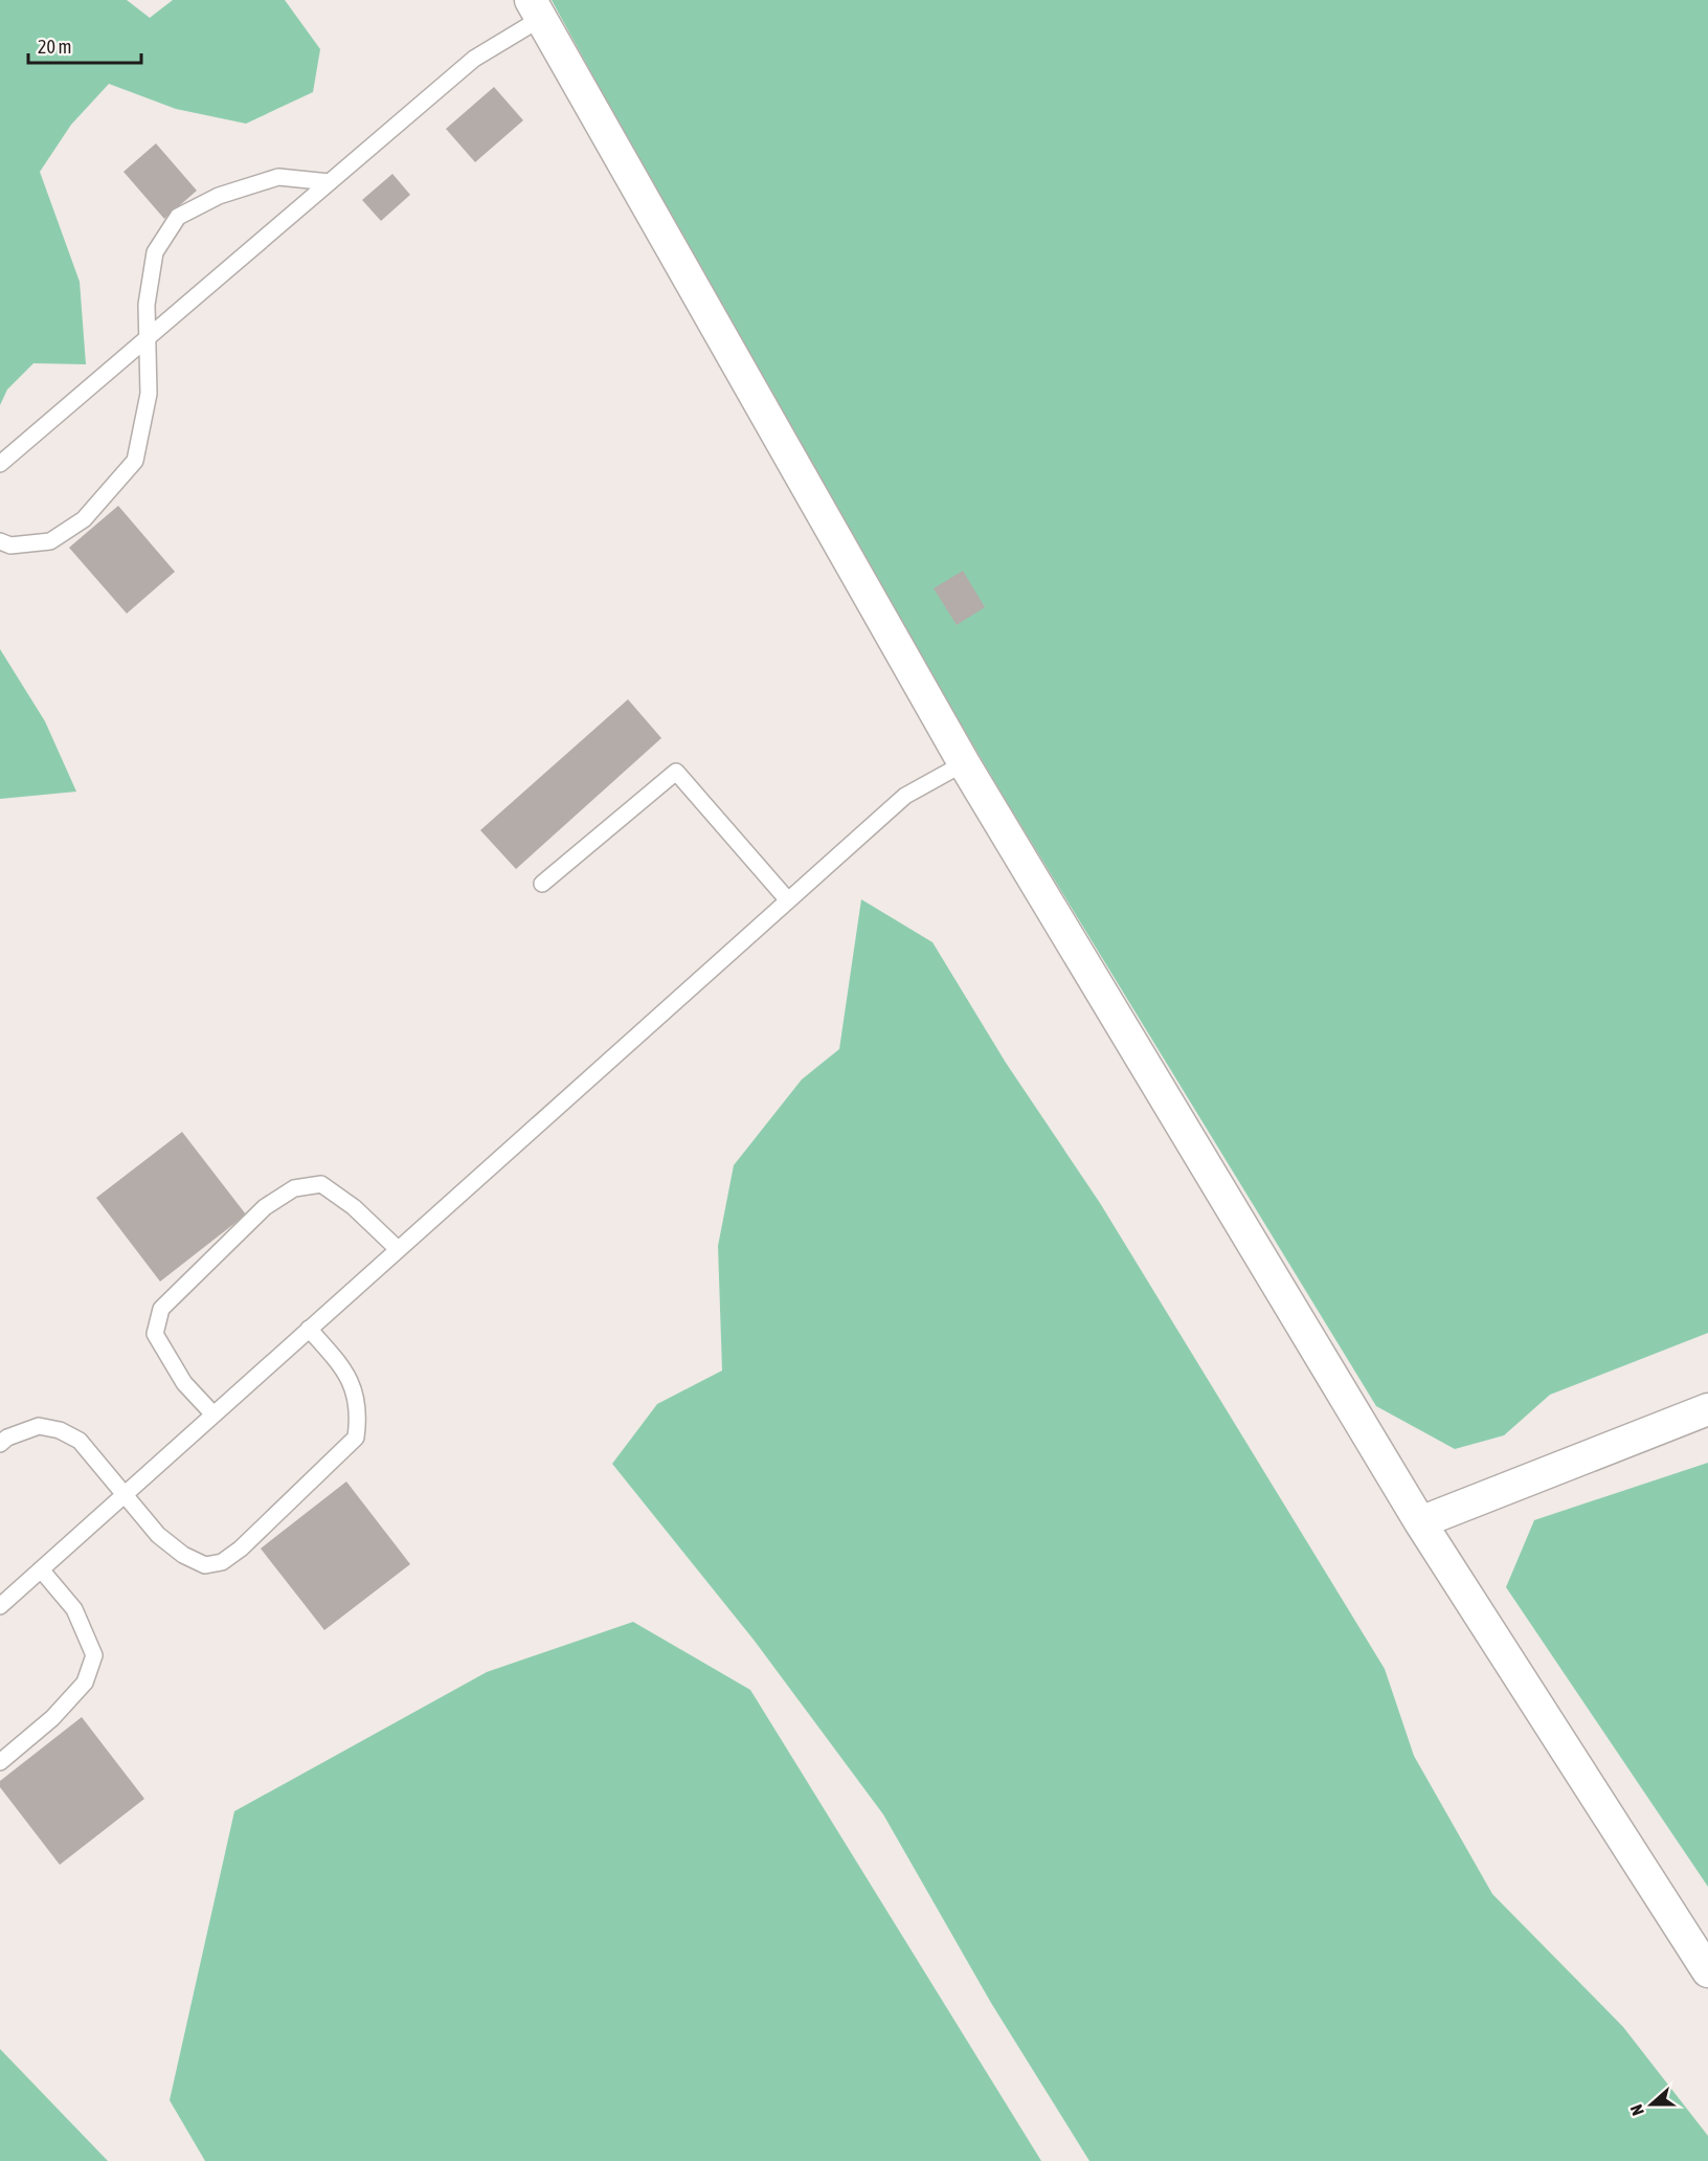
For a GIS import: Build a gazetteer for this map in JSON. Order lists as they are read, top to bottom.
{
  "scale_bar": "20 m",
  "north": "left"
}
